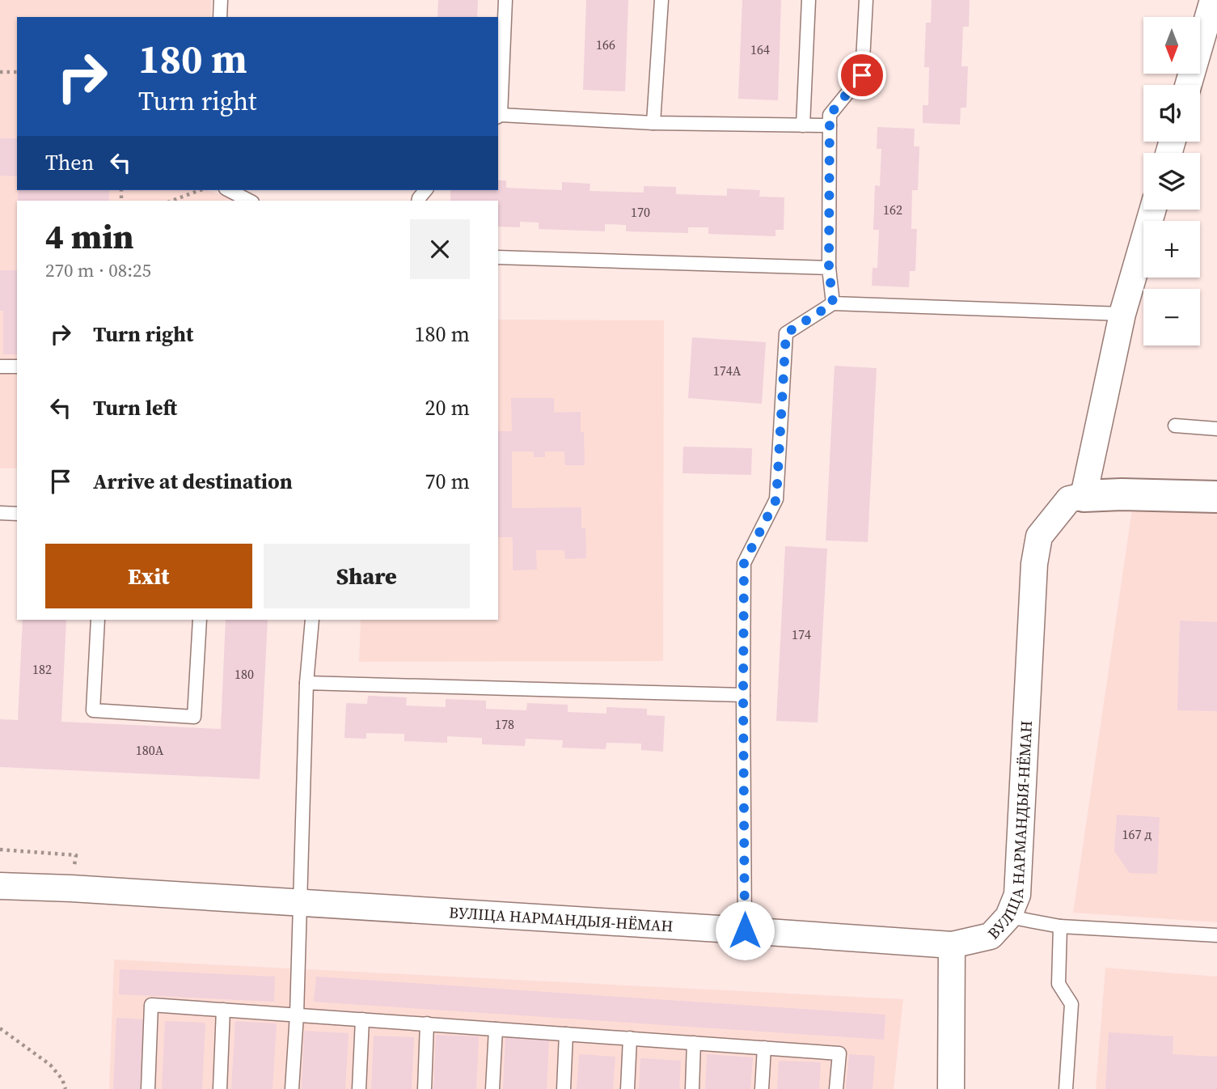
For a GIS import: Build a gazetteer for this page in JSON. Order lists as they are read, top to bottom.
{
  "streets": {
    "street": ["ВУЛІЦА НАРМАНДЫЯ-НЁМАН"]
  },
  "house_numbers": [
    "166",
    "164",
    "162",
    "170",
    "174А",
    "174",
    "182",
    "180",
    "178",
    "180А",
    "167 д"
  ],
  "north": "bottom",
  "page": {
    "map_buttons": ["+", "−"],
    "turn": ["180 m", "Turn right"],
    "then": "Then",
    "heading": ["4 min", "270 m · 08:25"],
    "list": [
      {
        "name": "Turn right",
        "value": "180 m"
      },
      {
        "name": "Turn left",
        "value": "20 m"
      },
      {
        "name": "Arrive at destination",
        "value": "70 m"
      }
    ],
    "buttons": ["Exit", "Share"]
  }
}
